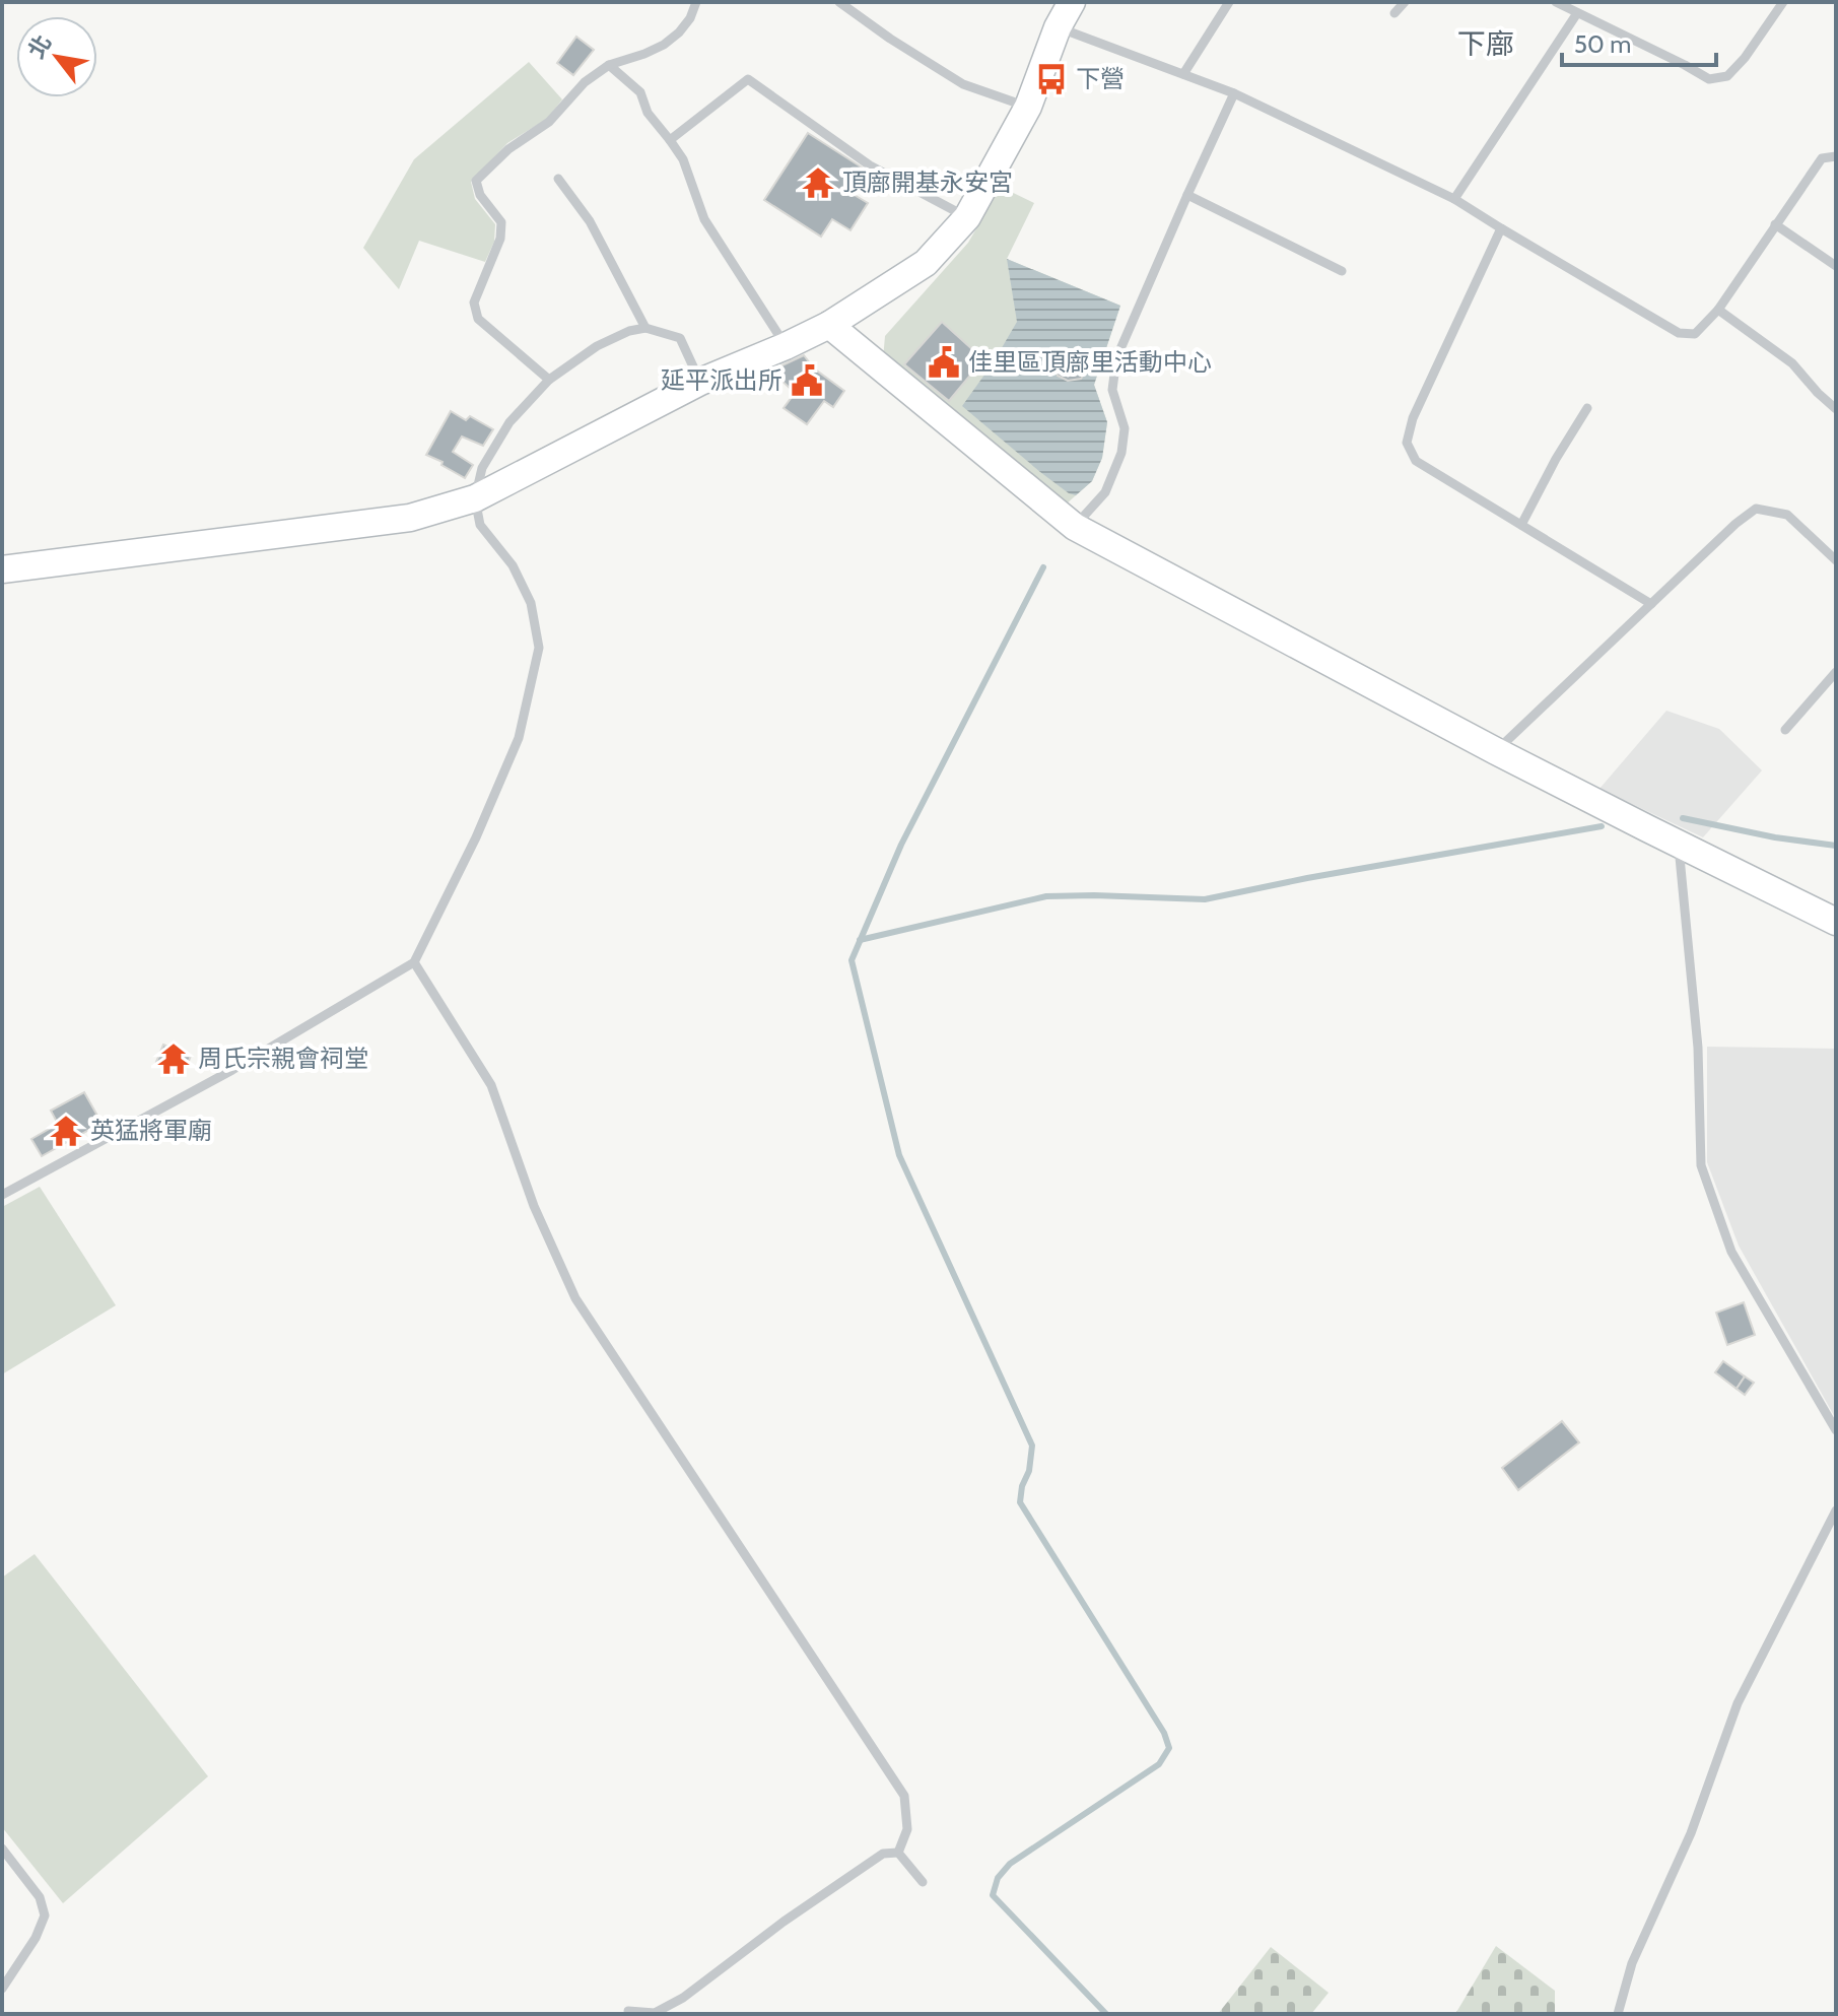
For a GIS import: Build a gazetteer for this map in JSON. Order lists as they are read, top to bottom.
{
  "districts": ["下廍"],
  "places": {
    "bus stop": ["下營"],
    "temple": ["頂廍開基永安宮", "周氏宗親會祠堂", "英猛將軍廟"],
    "public building": ["佳里區頂廍里活動中心", "延平派出所"]
  },
  "scale_bar": "50 m",
  "north": "top left"
}
